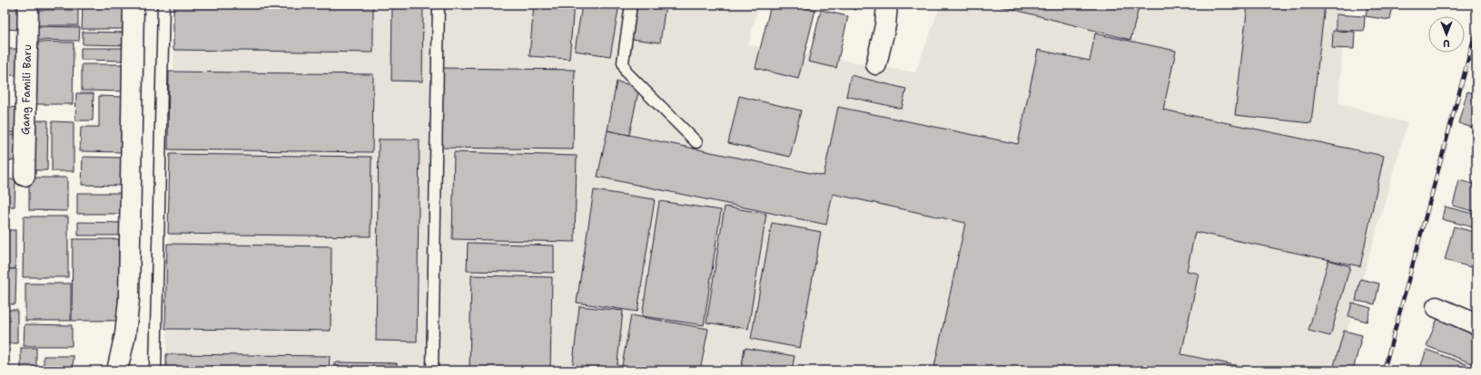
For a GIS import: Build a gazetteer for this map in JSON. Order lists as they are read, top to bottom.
{
  "streets": {
    "street": ["Gang Famili Baru"]
  },
  "north": "bottom"
}
